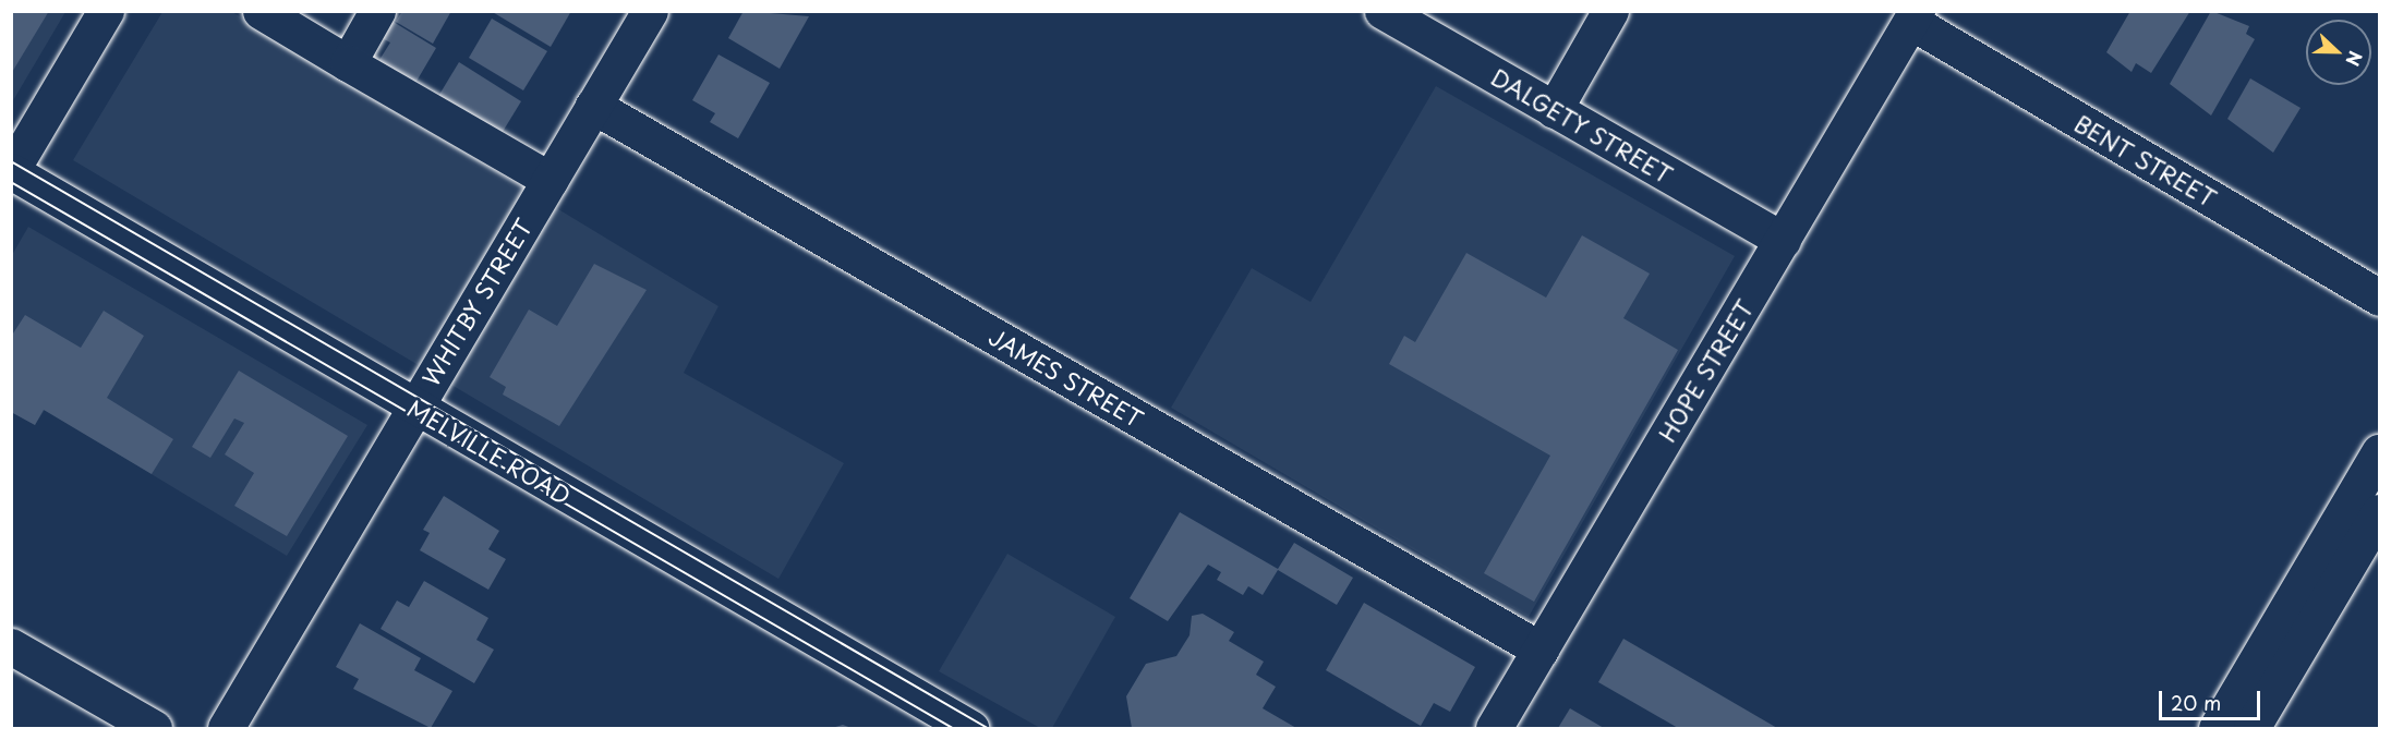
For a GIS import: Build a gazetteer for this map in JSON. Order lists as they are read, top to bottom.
{
  "streets": {
    "street": [
      "DALGETY STREET",
      "BENT STREET",
      "WHITBY STREET",
      "HOPE STREET",
      "JAMES STREET",
      "MELVILLE ROAD"
    ]
  },
  "crossings": [
    ["DALGETY STREET", "HOPE STREET"],
    ["BENT STREET", "HOPE STREET"],
    ["WHITBY STREET", "JAMES STREET"],
    ["WHITBY STREET", "MELVILLE ROAD"],
    ["HOPE STREET", "JAMES STREET"]
  ],
  "scale_bar": "20 m",
  "north": "right"
}
